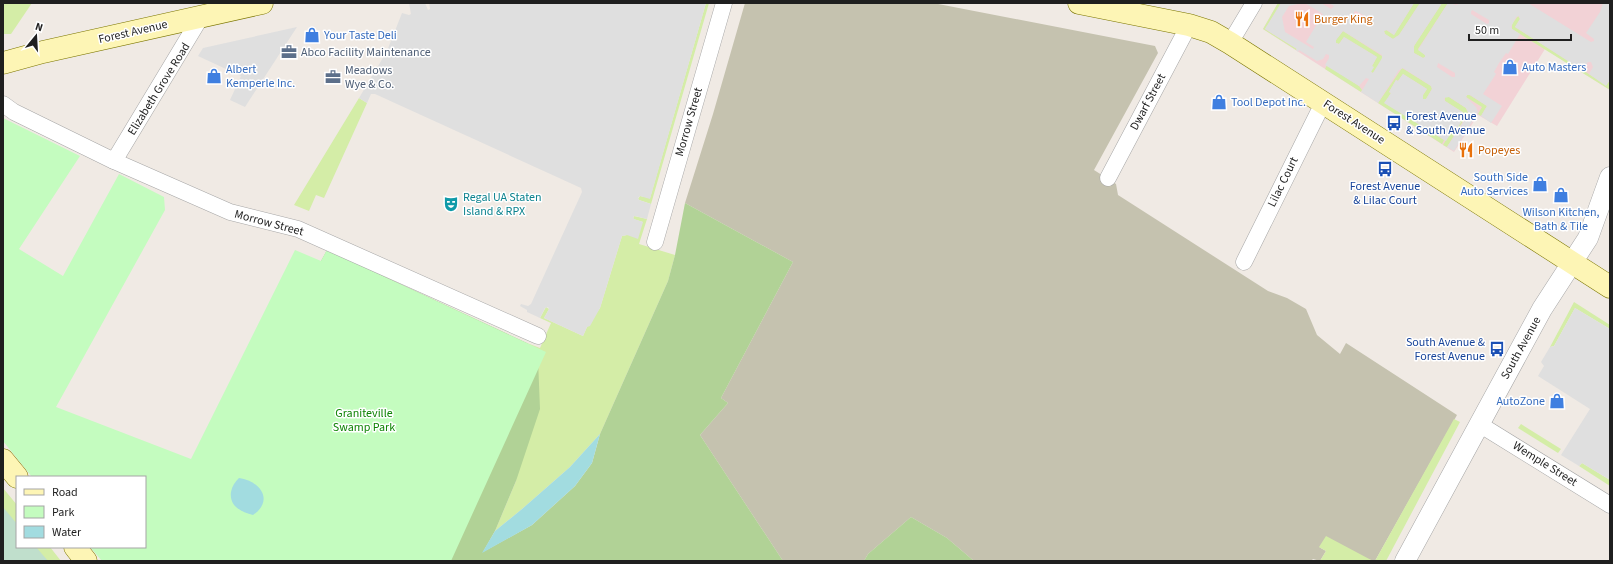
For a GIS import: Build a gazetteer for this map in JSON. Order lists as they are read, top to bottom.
{
  "streets": {
    "main road": ["Forest Avenue"],
    "street": [
      "Elizabeth Grove Road",
      "Dwarf Street",
      "Morrow Street",
      "Lilac Court",
      "South Avenue",
      "Wemple Street"
    ]
  },
  "crossings": [
    ["Forest Avenue", "Elizabeth Grove Road"],
    ["Forest Avenue", "Dwarf Street"],
    ["Forest Avenue", "Lilac Court"],
    ["Forest Avenue", "South Avenue"],
    ["Elizabeth Grove Road", "Morrow Street"],
    ["South Avenue", "Wemple Street"]
  ],
  "parks": ["Graniteville Swamp Park"],
  "places": {
    "restaurant": ["Burger King", "Popeyes"],
    "shop": [
      "Your Taste Deli",
      "Auto Masters",
      "Albert Kemperle Inc.",
      "Tool Depot Inc.",
      "South Side Auto Services",
      "Wilson Kitchen, Bath & Tile",
      "AutoZone"
    ],
    "office": ["Abco Facility Maintenance", "Meadows Wye & Co."],
    "bus stop": ["Forest Avenue & South Avenue", "Forest Avenue & Lilac Court", "South Avenue & Forest Avenue"],
    "theatre": ["Regal UA Staten Island & RPX"]
  },
  "legend": ["Road", "Park", "Water"],
  "scale_bar": "50 m",
  "north": "top"
}
